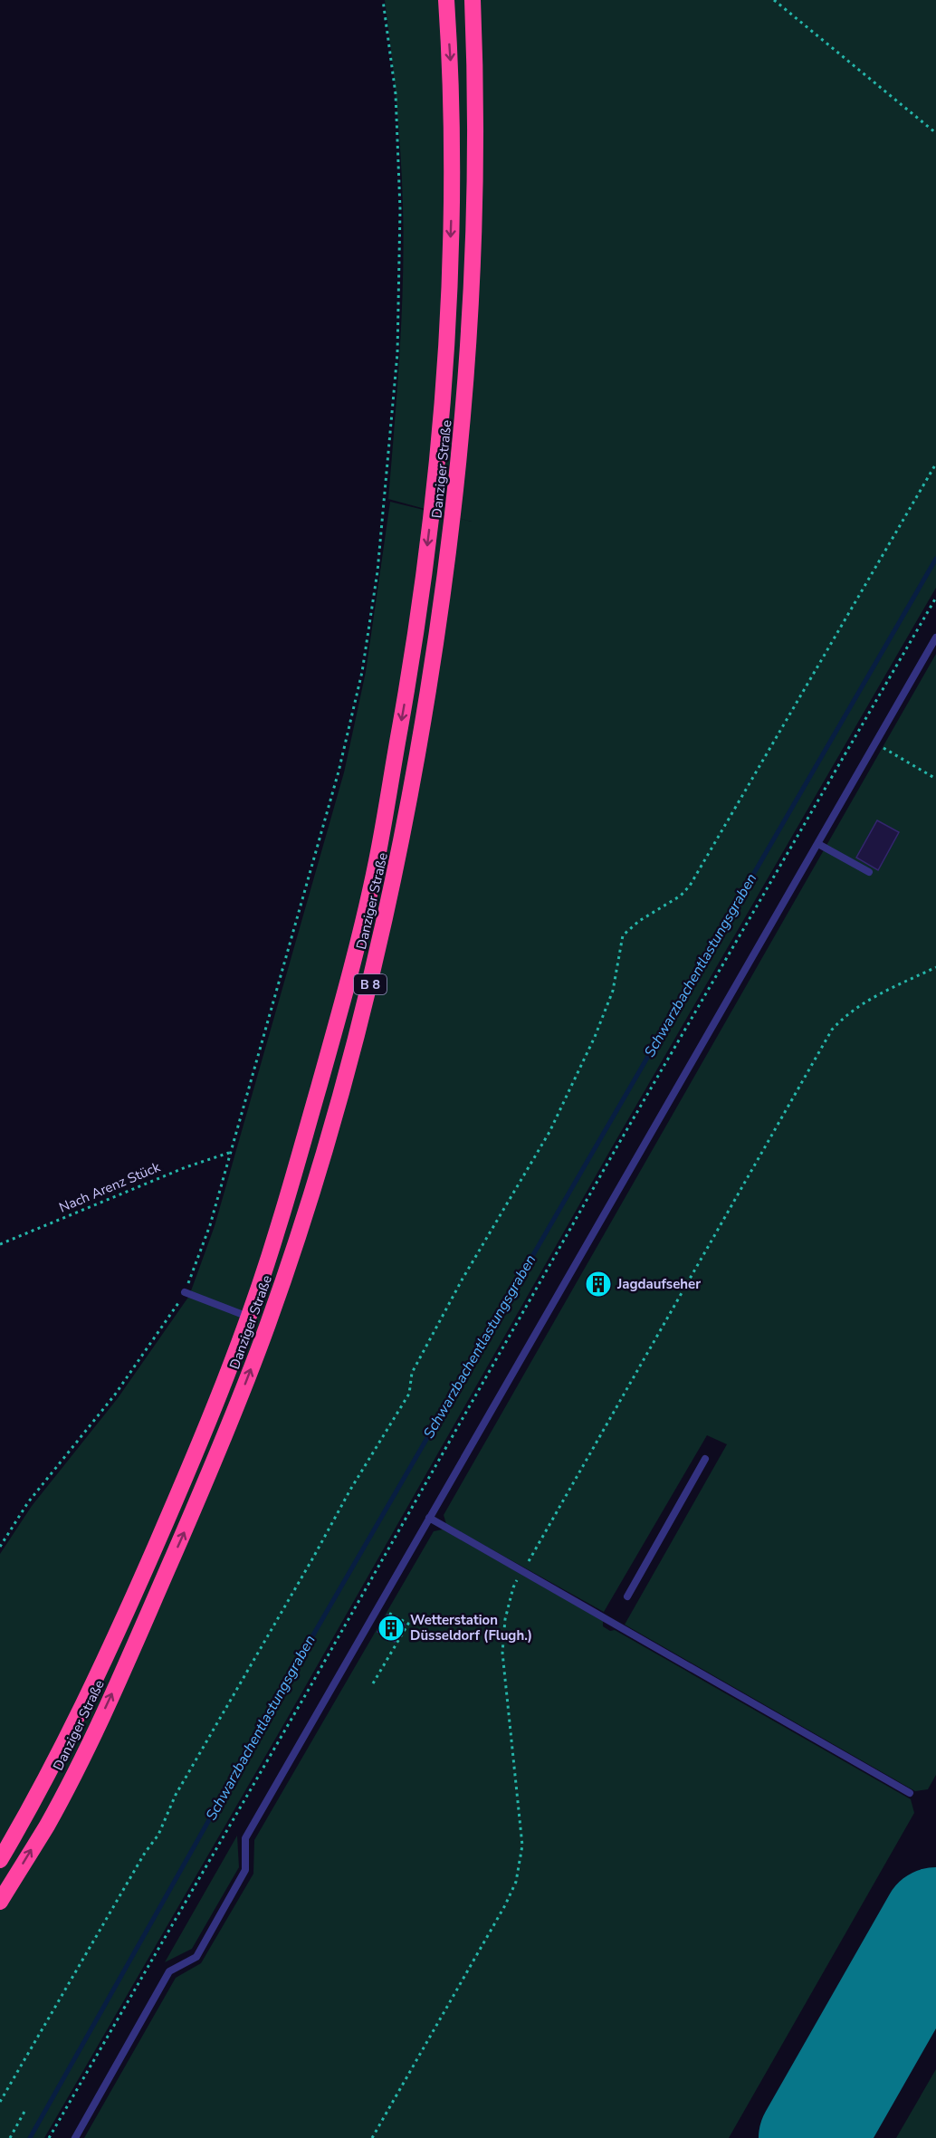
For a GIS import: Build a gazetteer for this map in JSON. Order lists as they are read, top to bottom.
{
  "streets": {
    "highway": ["Danziger Straße", "B 8"],
    "path": ["Nach Arenz Stück"]
  },
  "water": ["Schwarzbachentlastungsgraben"],
  "places": {
    "building": ["Jagdaufseher", "Wetterstation Düsseldorf (Flugh.)"]
  }
}
